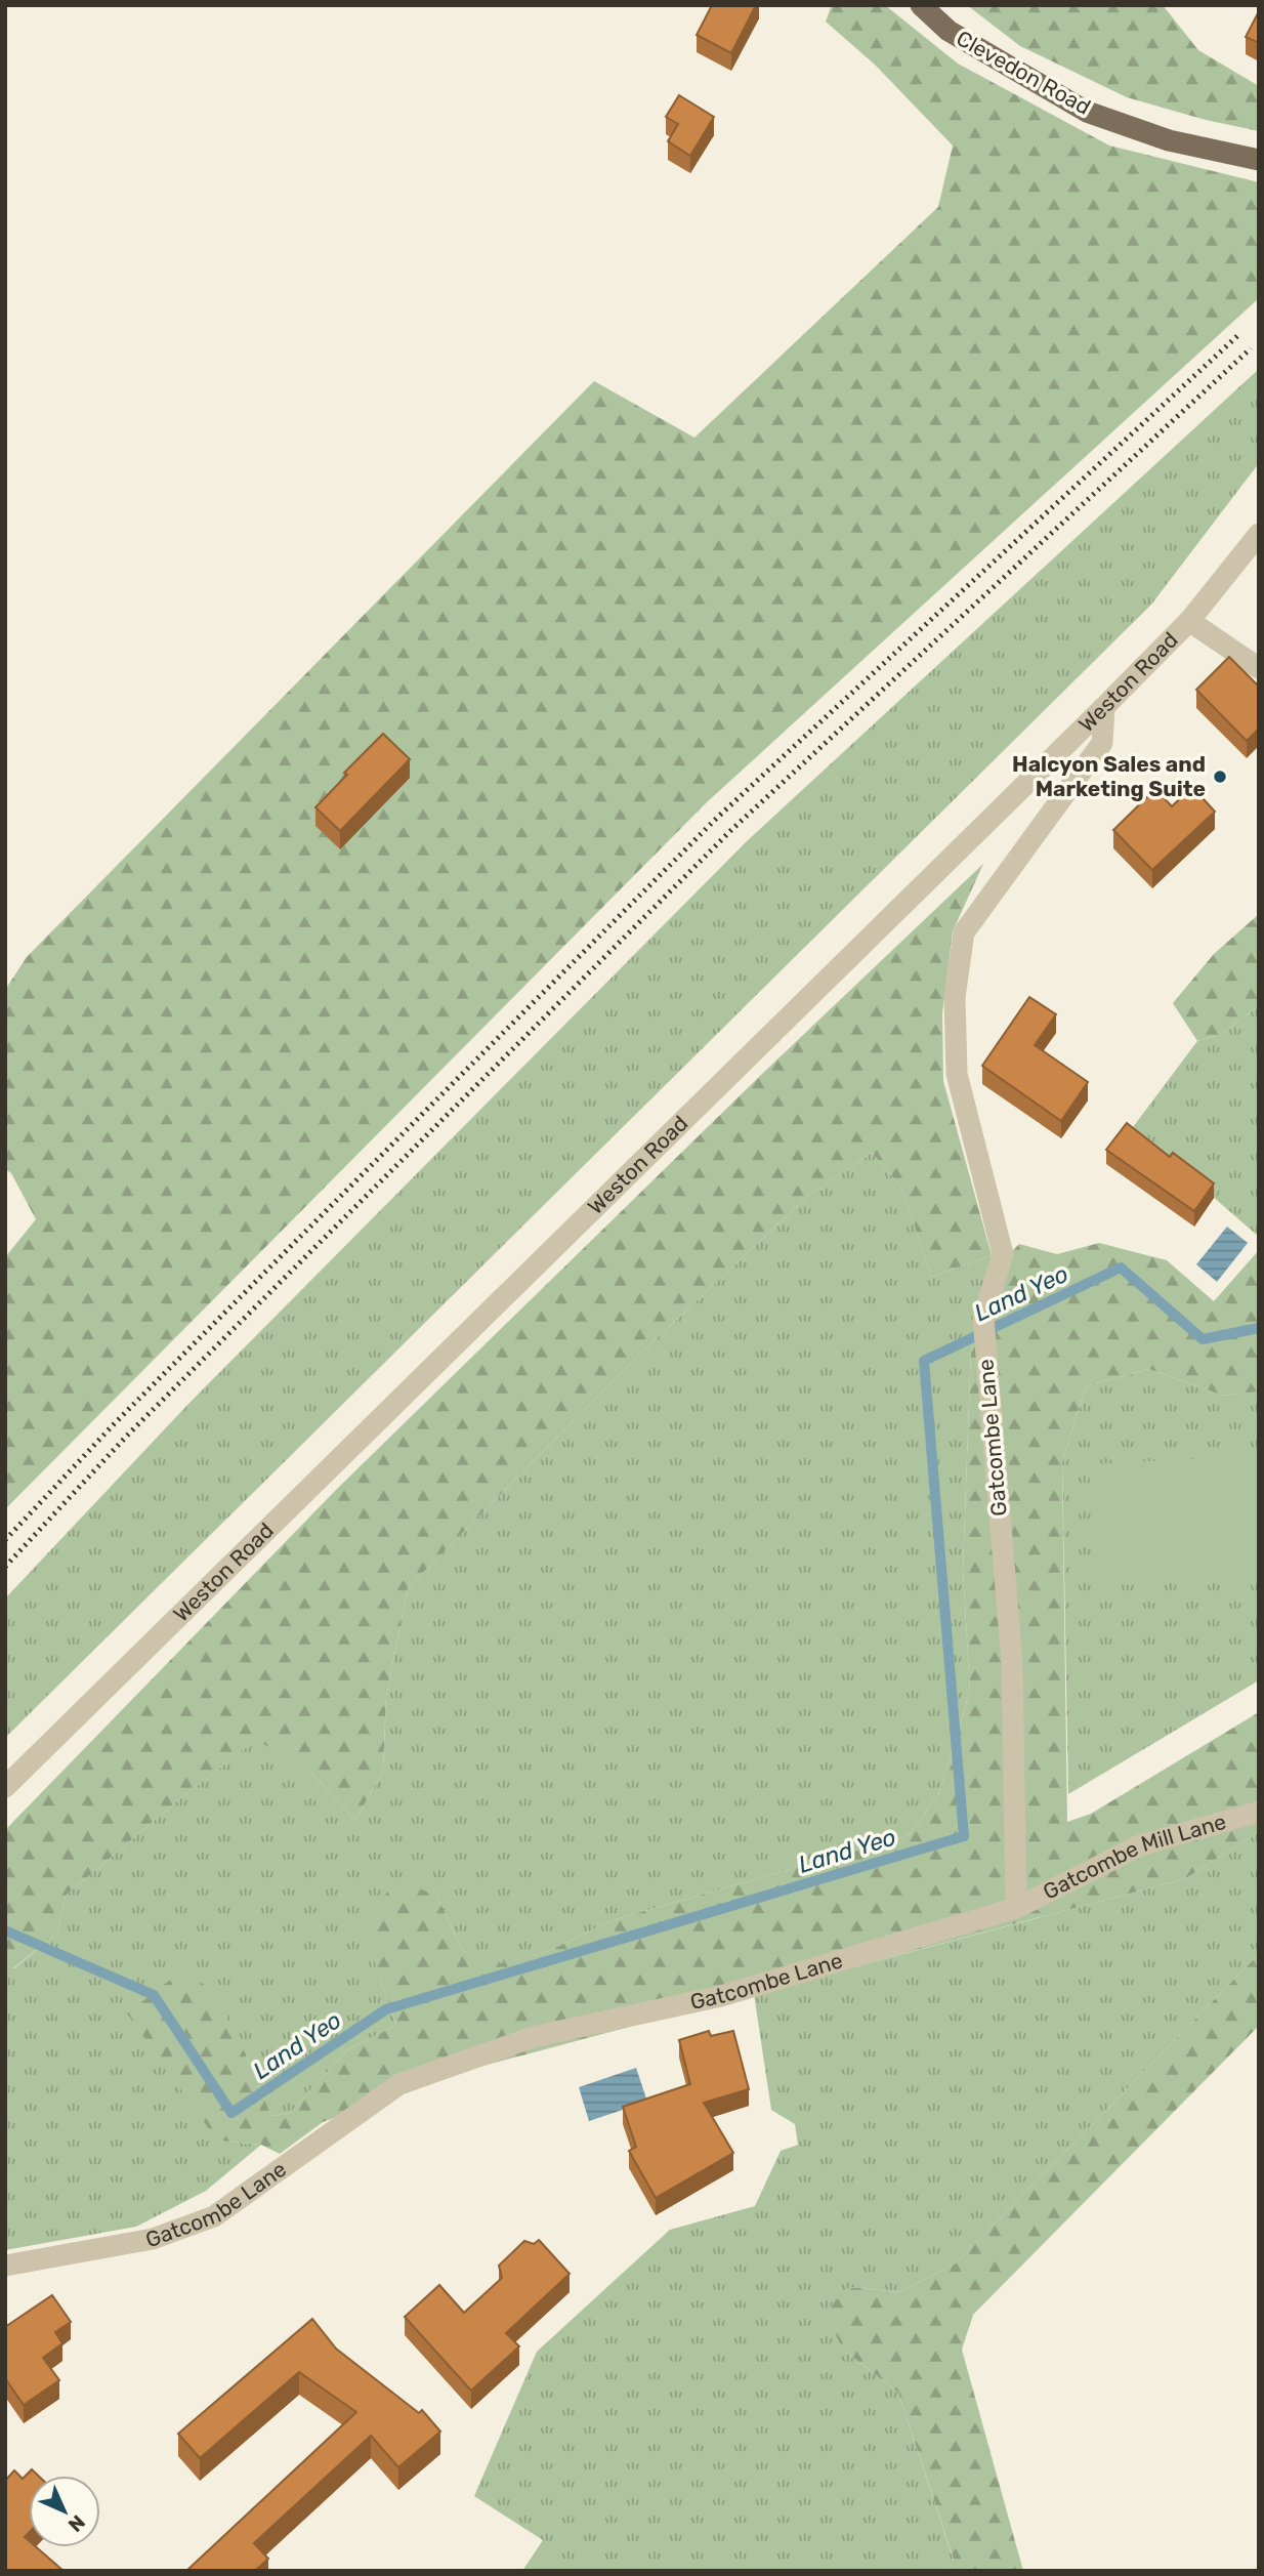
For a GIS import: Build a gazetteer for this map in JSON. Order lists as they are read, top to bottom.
{
  "streets": {
    "main road": ["Clevedon Road"],
    "street": ["Weston Road", "Gatcombe Lane", "Gatcombe Mill Lane"]
  },
  "crossings": [
    ["Weston Road", "Gatcombe Lane"],
    ["Gatcombe Lane", "Gatcombe Mill Lane"]
  ],
  "water": ["Land Yeo"],
  "places": ["Halcyon Sales and Marketing Suite"],
  "north": "bottom right"
}
